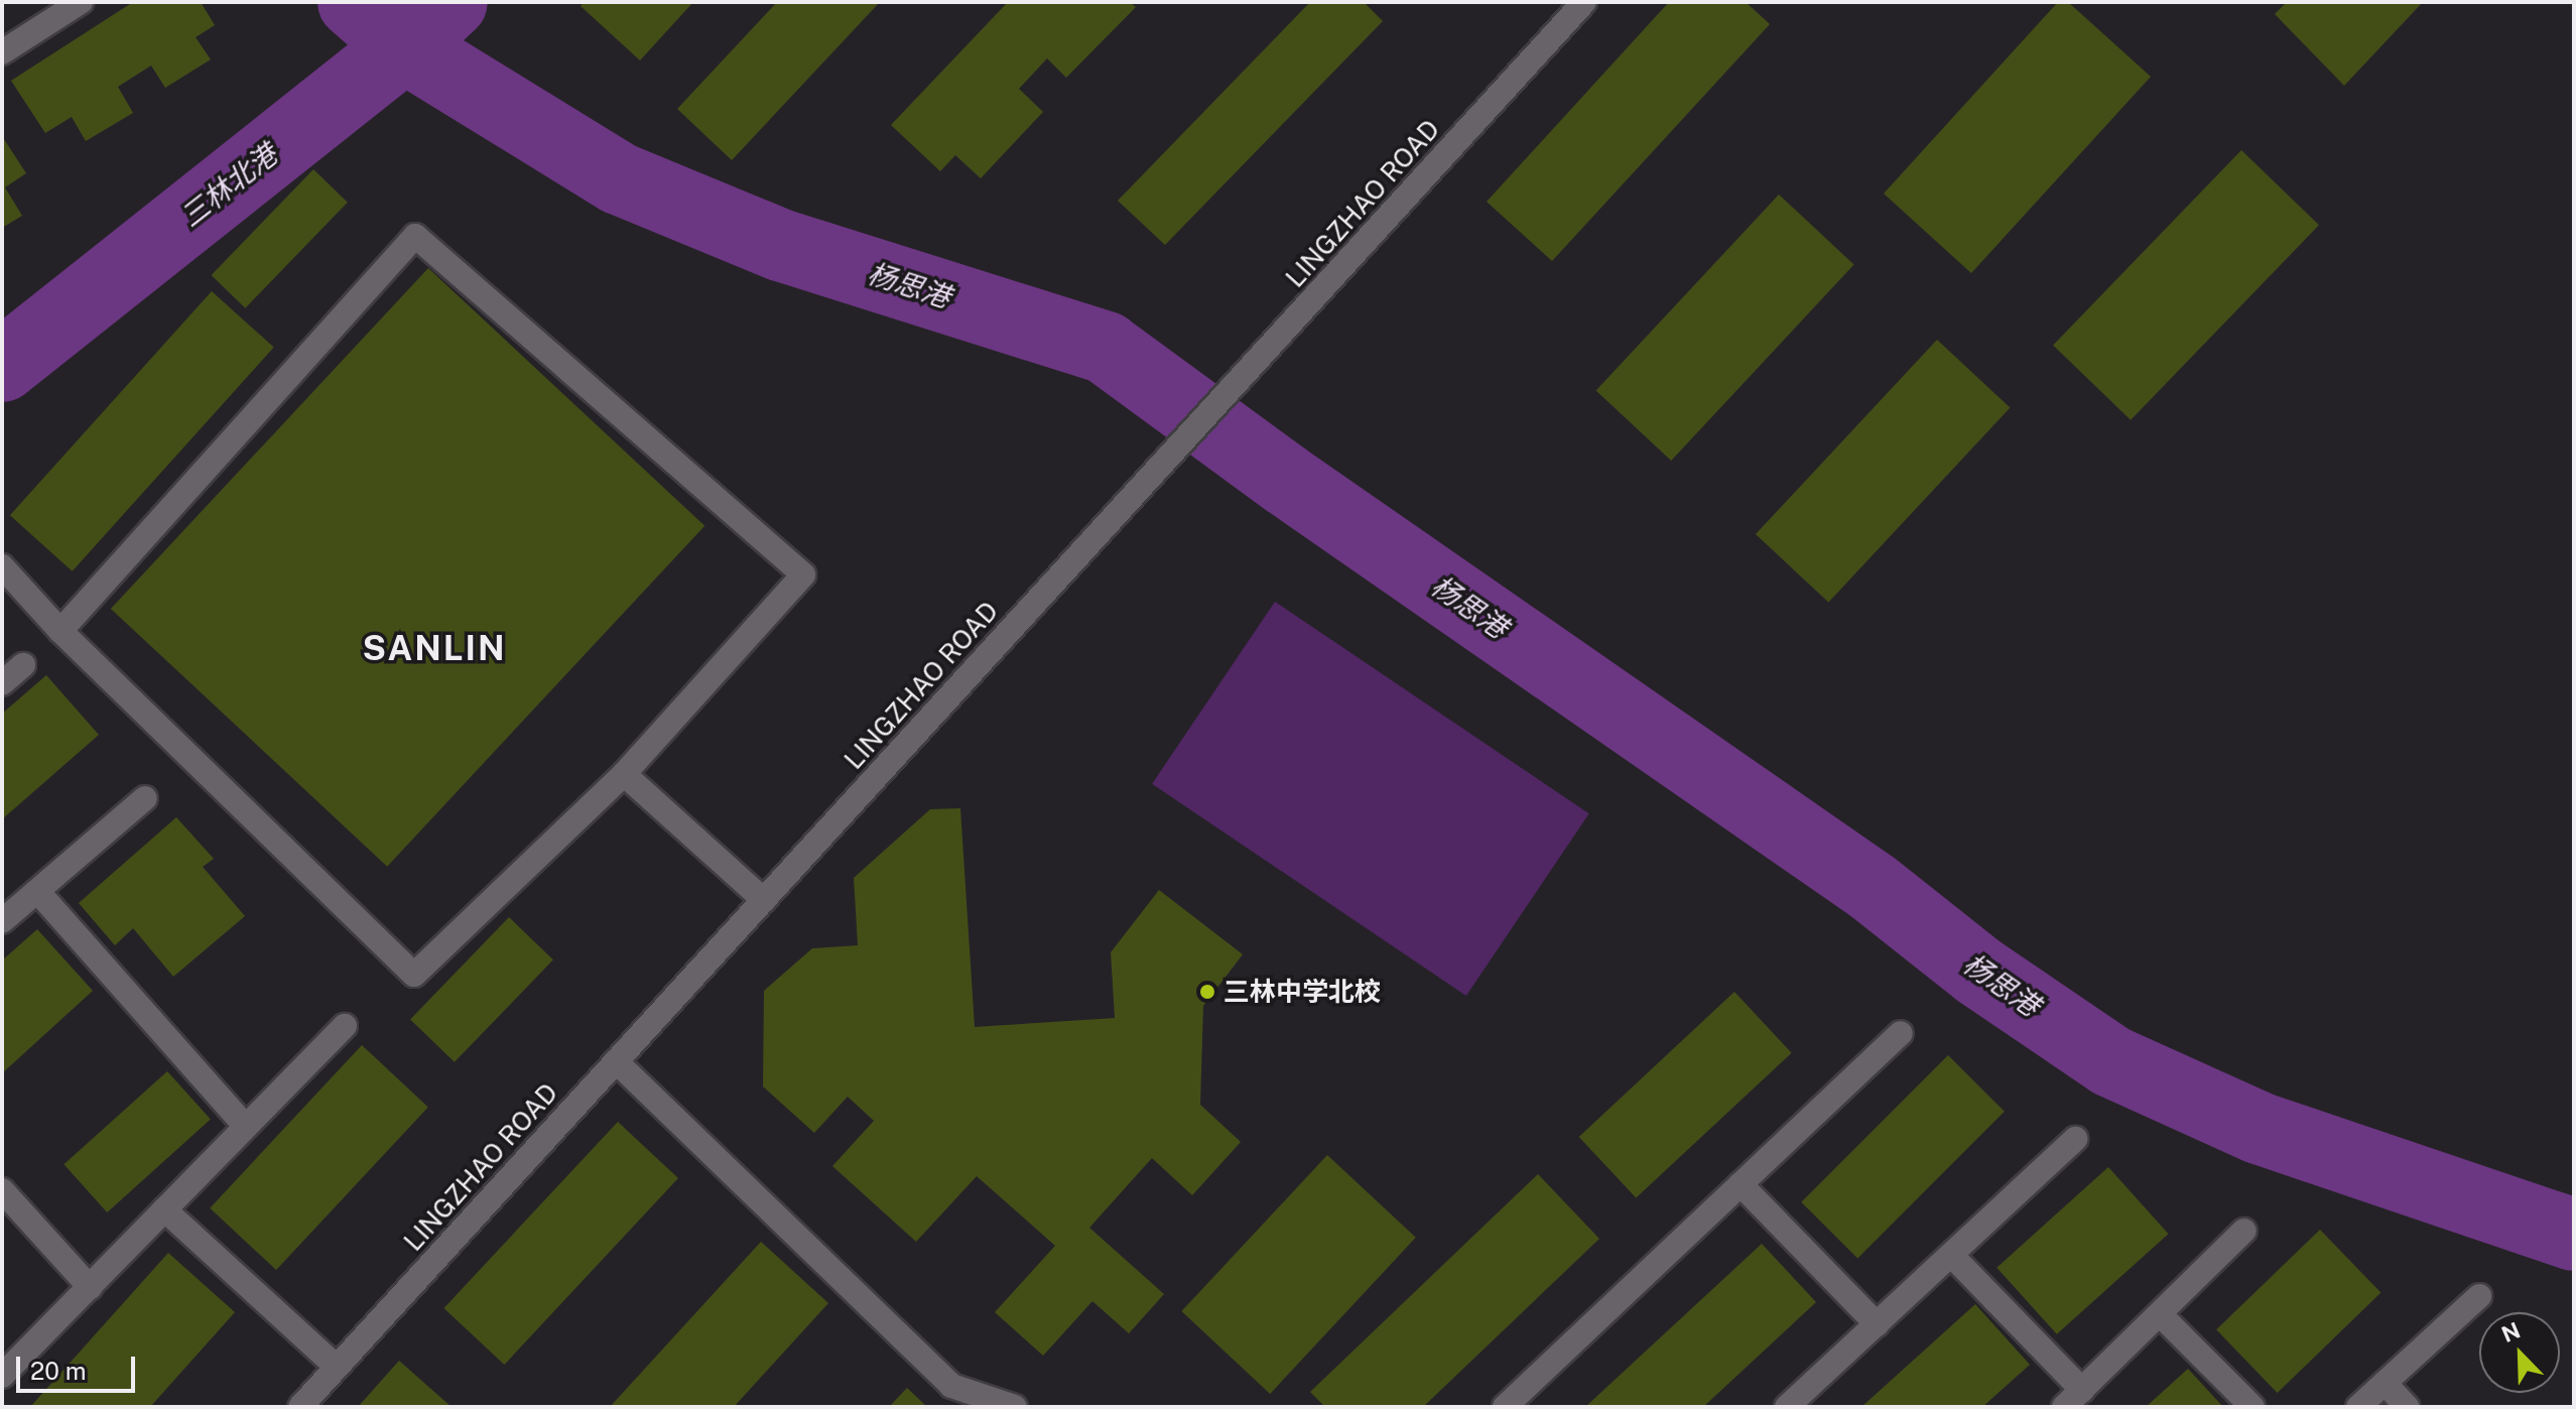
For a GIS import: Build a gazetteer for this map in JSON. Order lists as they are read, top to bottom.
{
  "streets": {
    "street": ["LINGZHAO ROAD"]
  },
  "districts": ["SANLIN"],
  "water": ["三林北港", "杨思港"],
  "places": ["三林中学北校"],
  "scale_bar": "20 m",
  "north": "top left"
}
